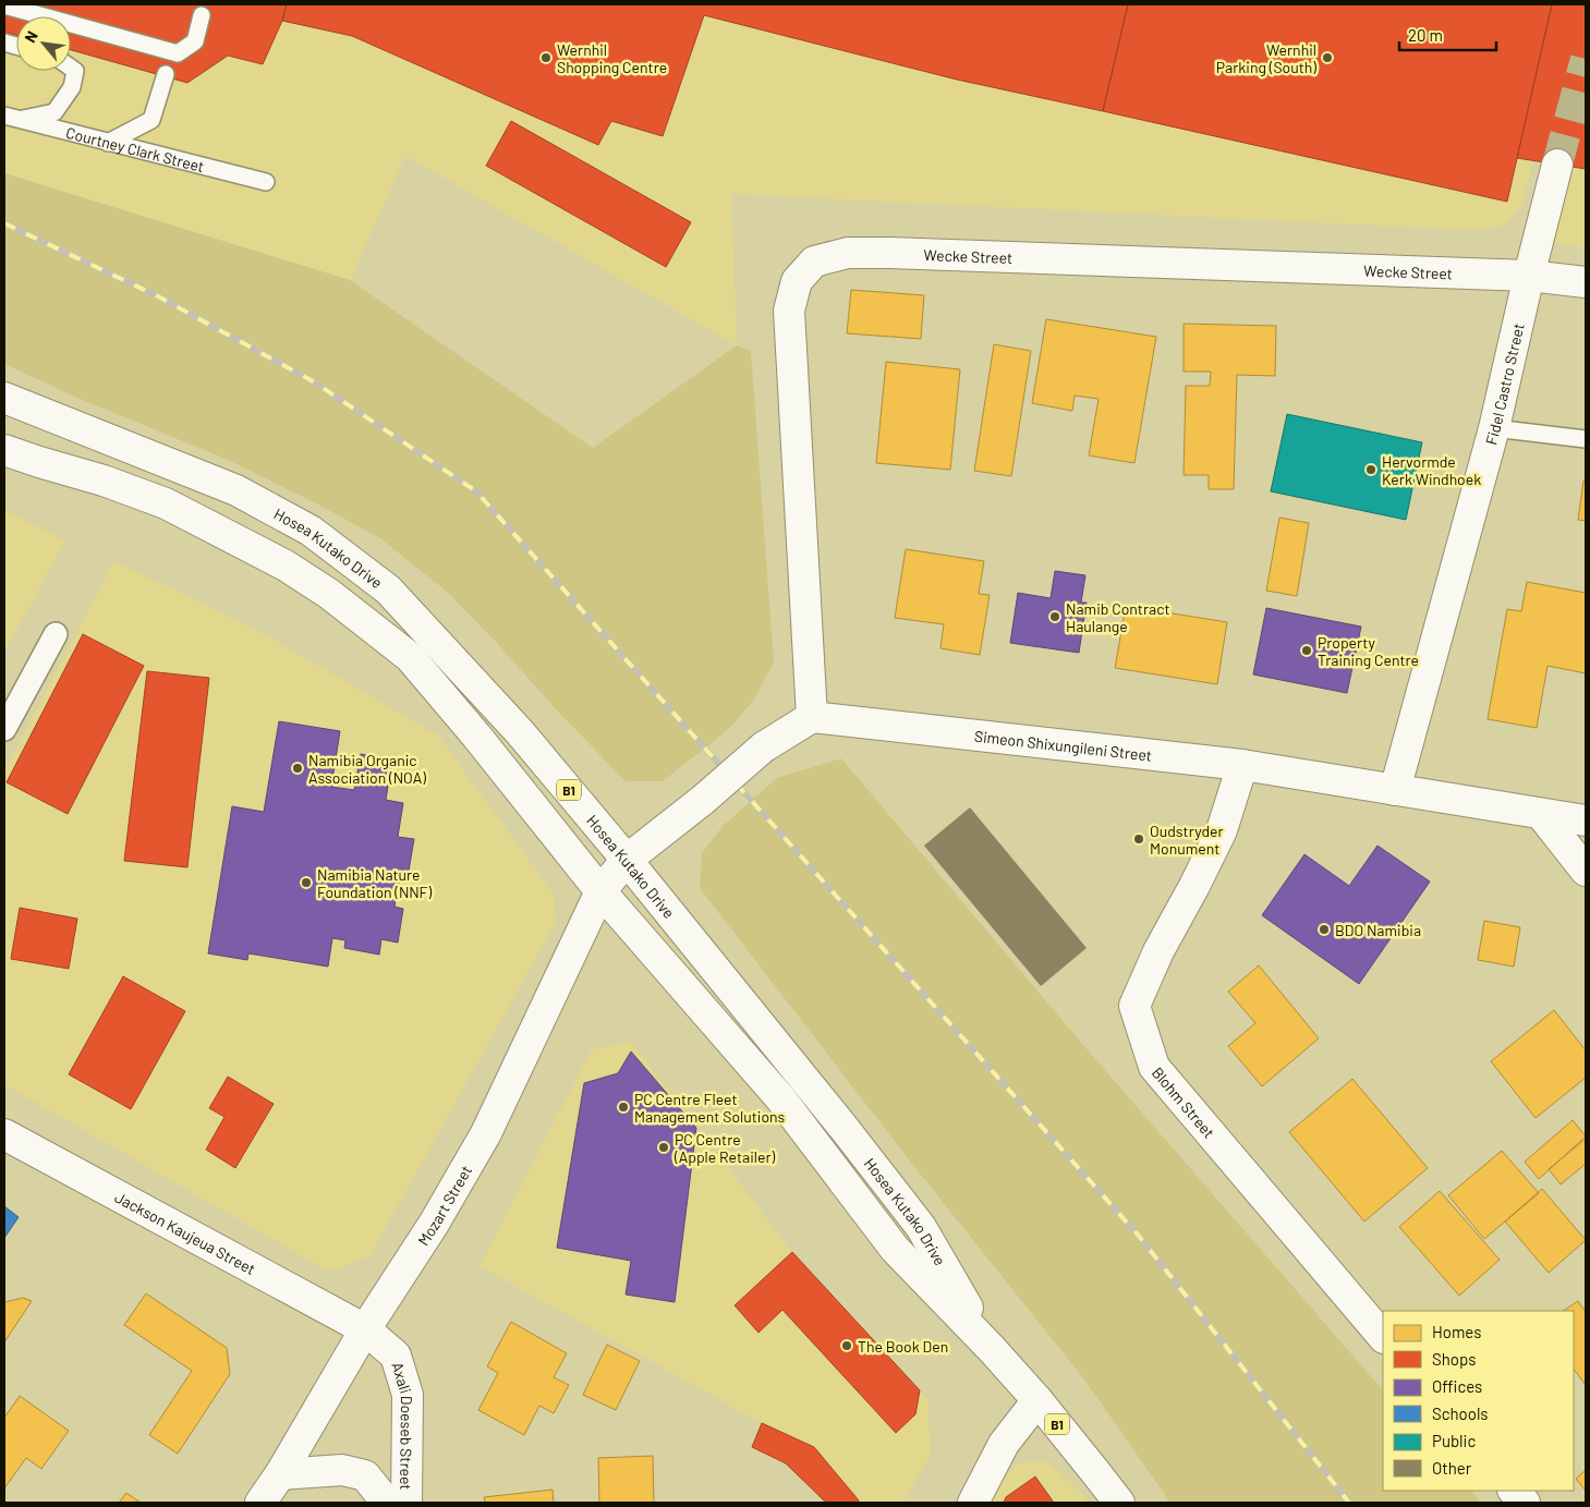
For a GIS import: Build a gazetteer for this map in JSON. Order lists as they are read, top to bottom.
{
  "streets": {
    "street": [
      "Wecke Street",
      "Fidel Castro Street",
      "Hosea Kutako Drive",
      "Simeon Shixungileni Street",
      "B1",
      "Blohm Street",
      "Mozart Street",
      "Jackson Kaujeua Street",
      "Axali Doeseb Street"
    ],
    "lane": ["Courtney Clark Street"]
  },
  "crossings": [
    ["Wecke Street", "Fidel Castro Street"],
    ["Wecke Street", "Simeon Shixungileni Street"],
    ["Fidel Castro Street", "Simeon Shixungileni Street"],
    ["Hosea Kutako Drive", "Mozart Street"],
    ["Simeon Shixungileni Street", "Blohm Street"],
    ["Mozart Street", "Jackson Kaujeua Street"],
    ["Mozart Street", "Axali Doeseb Street"],
    ["Jackson Kaujeua Street", "Axali Doeseb Street"]
  ],
  "places": [
    "Wernhil Shopping Centre",
    "Wernhil Parking (South)",
    "Hervormde Kerk Windhoek",
    "Namib Contract Haulange",
    "Property Training Centre",
    "Namibia Organic Association (NOA)",
    "Oudstryder Monument",
    "Namibia Nature Foundation (NNF)",
    "BDO Namibia",
    "PC Centre Fleet Management Solutions",
    "PC Centre (Apple Retailer)",
    "The Book Den"
  ],
  "legend": [
    "Homes",
    "Shops",
    "Offices",
    "Schools",
    "Public",
    "Other"
  ],
  "scale_bar": "20 m",
  "north": "top left"
}
